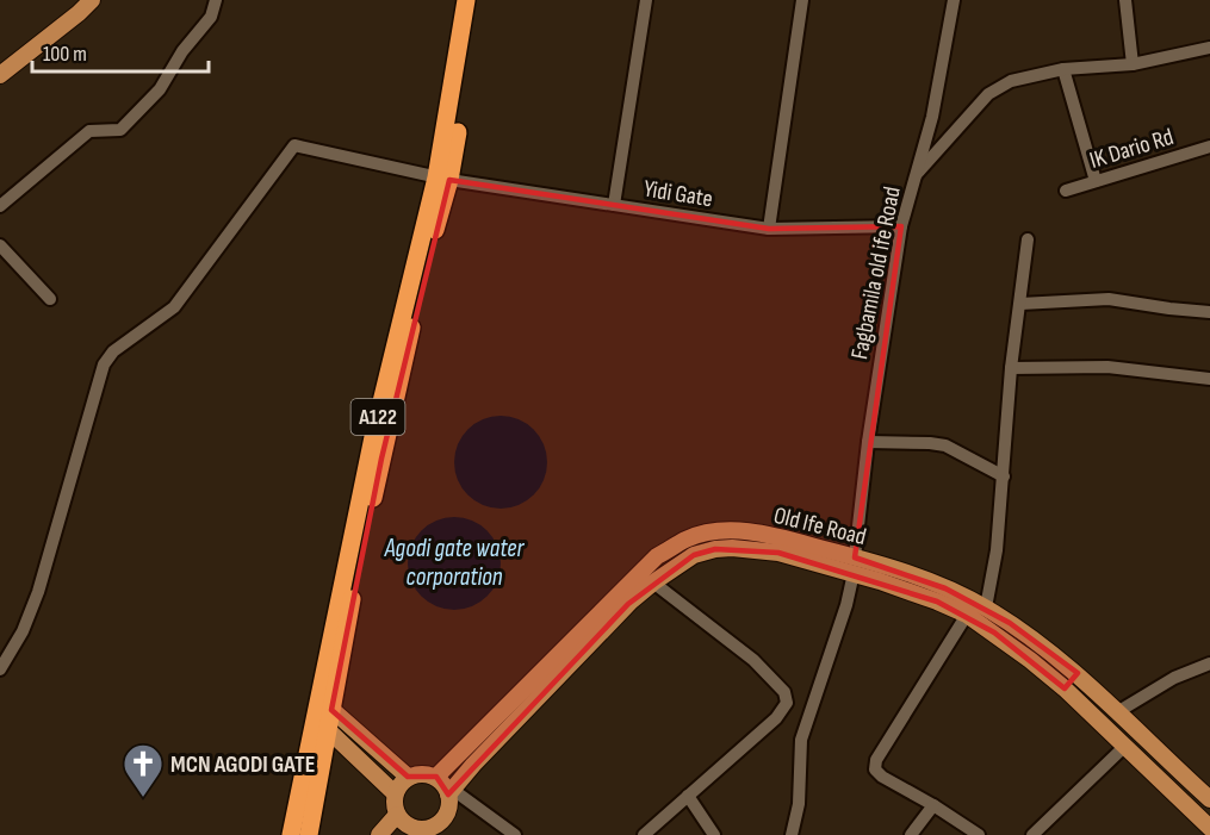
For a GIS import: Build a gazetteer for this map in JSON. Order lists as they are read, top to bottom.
{
  "streets": {
    "highway": ["A122"],
    "main road": ["Old Ife Road"],
    "street": ["IK Dario Rd", "Yidi Gate", "Fagbamila old ife Road"]
  },
  "crossings": [
    ["Yidi Gate", "Fagbamila old ife Road"],
    ["Yidi Gate", "A122"],
    ["Fagbamila old ife Road", "Old Ife Road"]
  ],
  "water": ["Agodi gate water corporation"],
  "places": {
    "church": ["MCN AGODI GATE"]
  },
  "scale_bar": "100 m"
}
